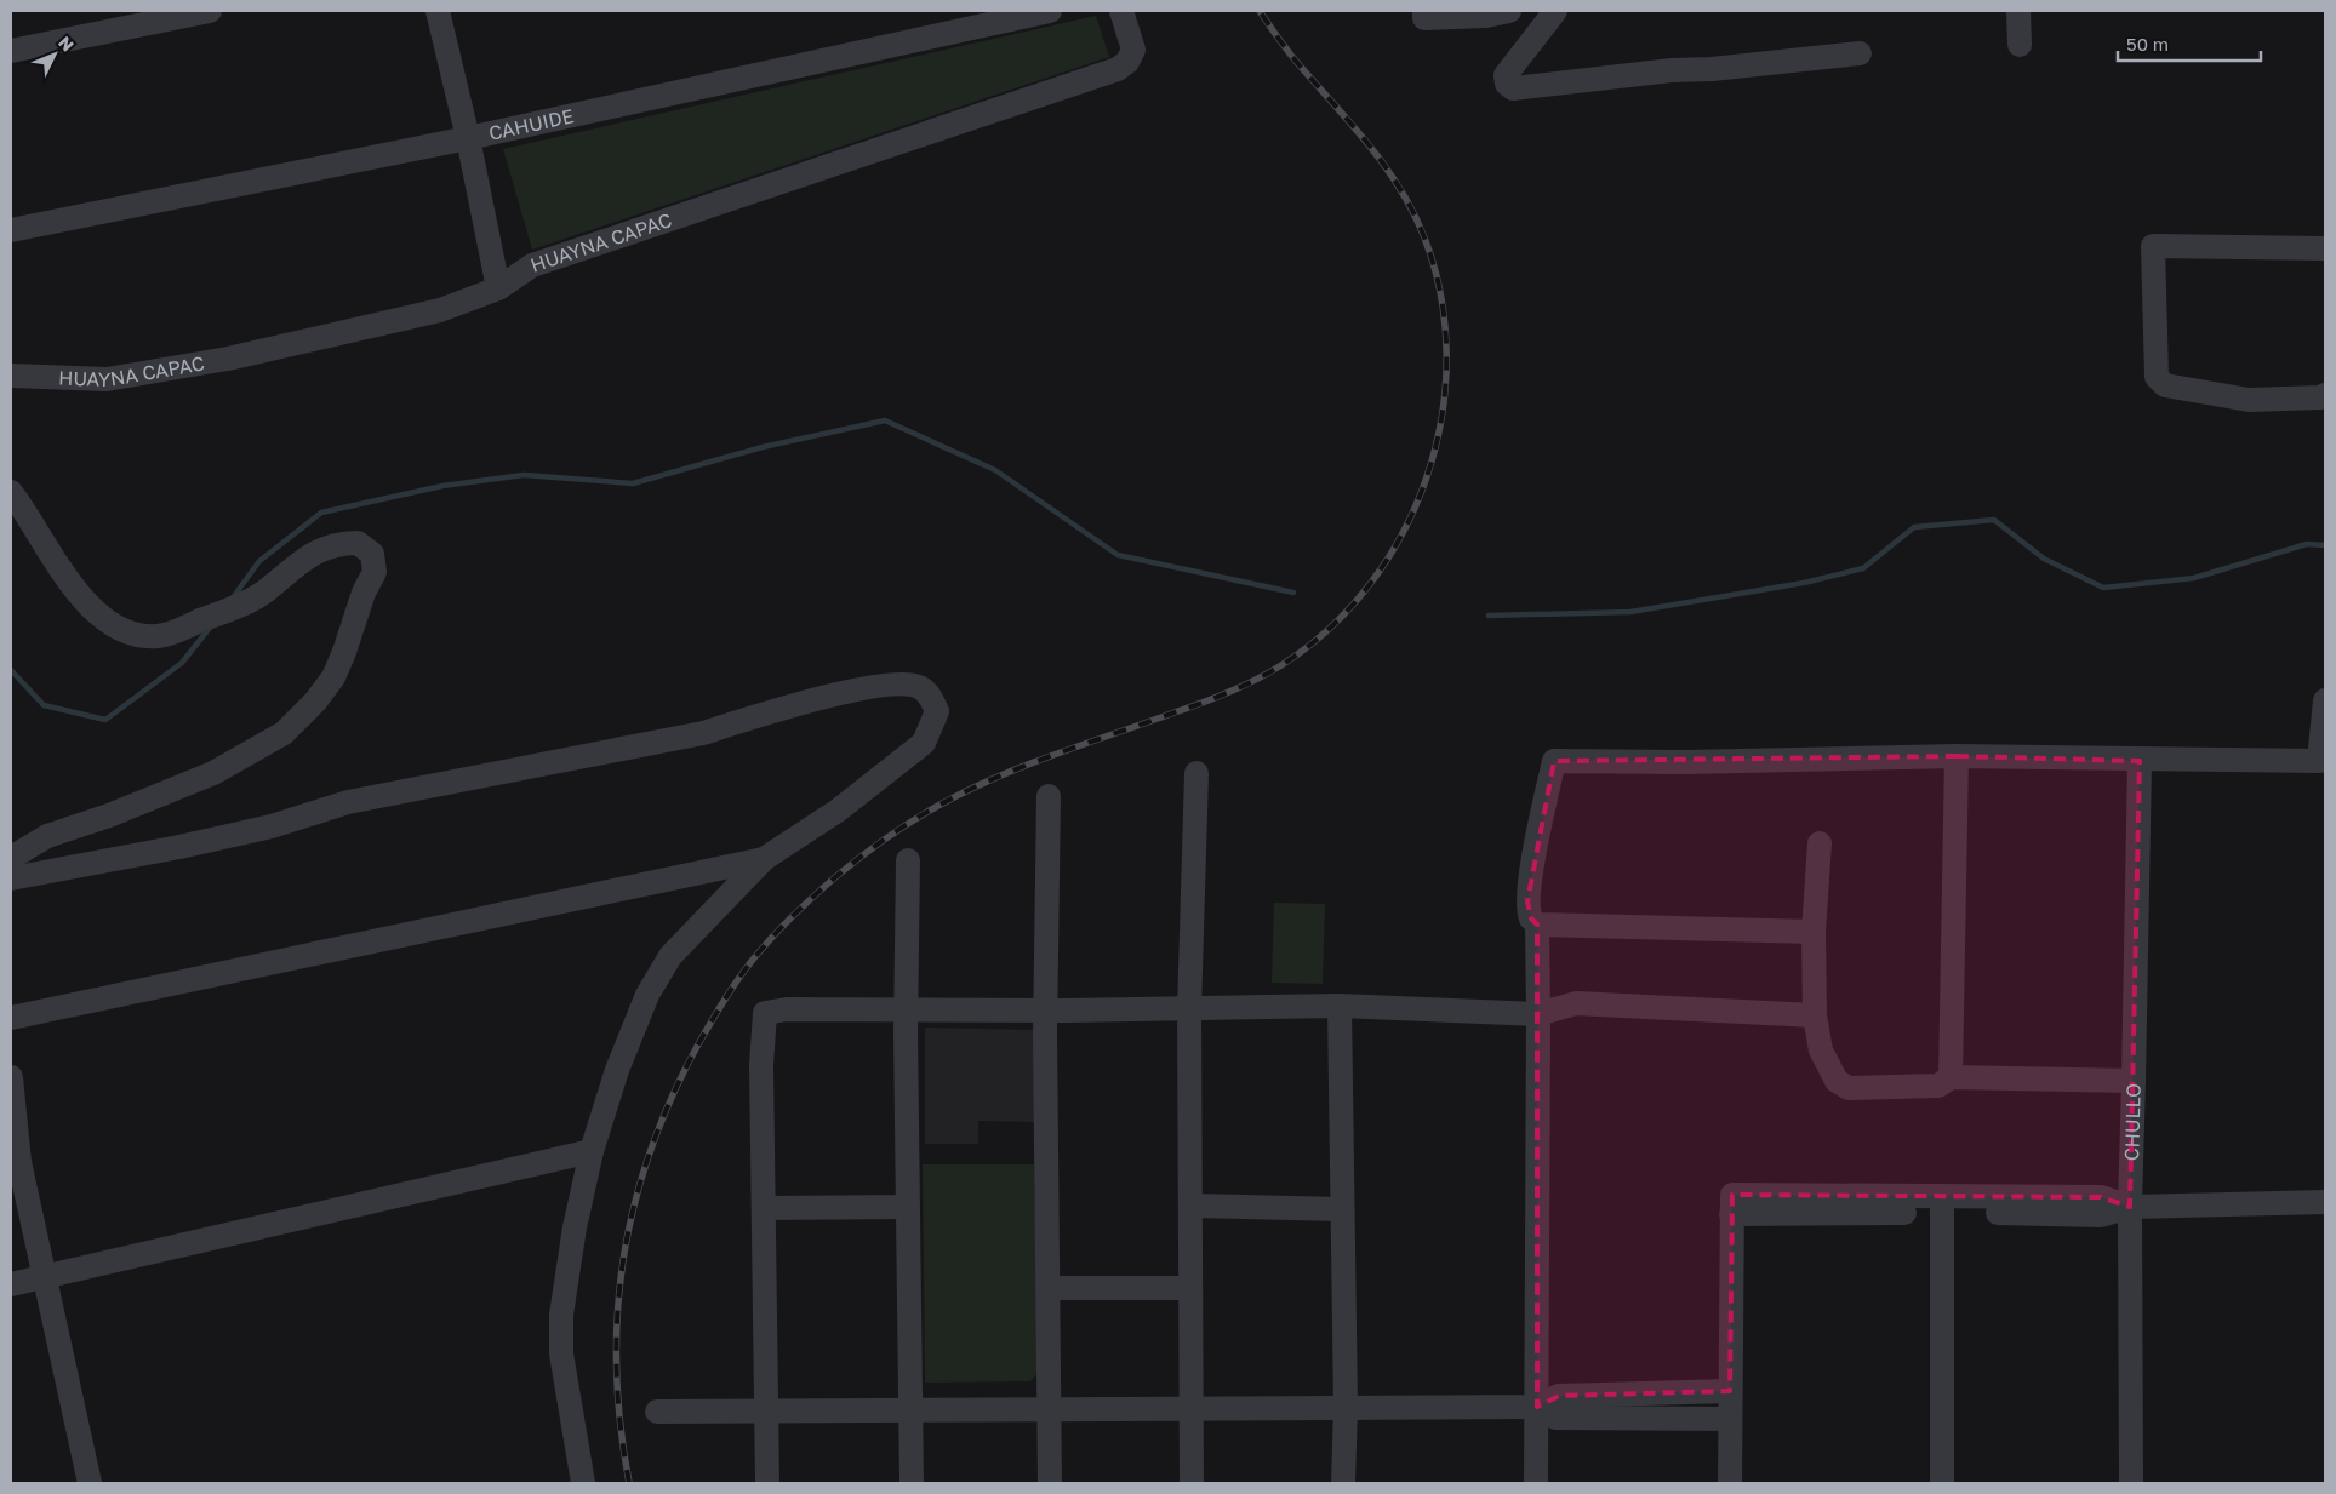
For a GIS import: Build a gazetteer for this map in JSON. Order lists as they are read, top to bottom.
{
  "streets": {
    "street": ["CAHUIDE", "HUAYNA CAPAC", "CHULLO"]
  },
  "scale_bar": "50 m",
  "north": "top right"
}
